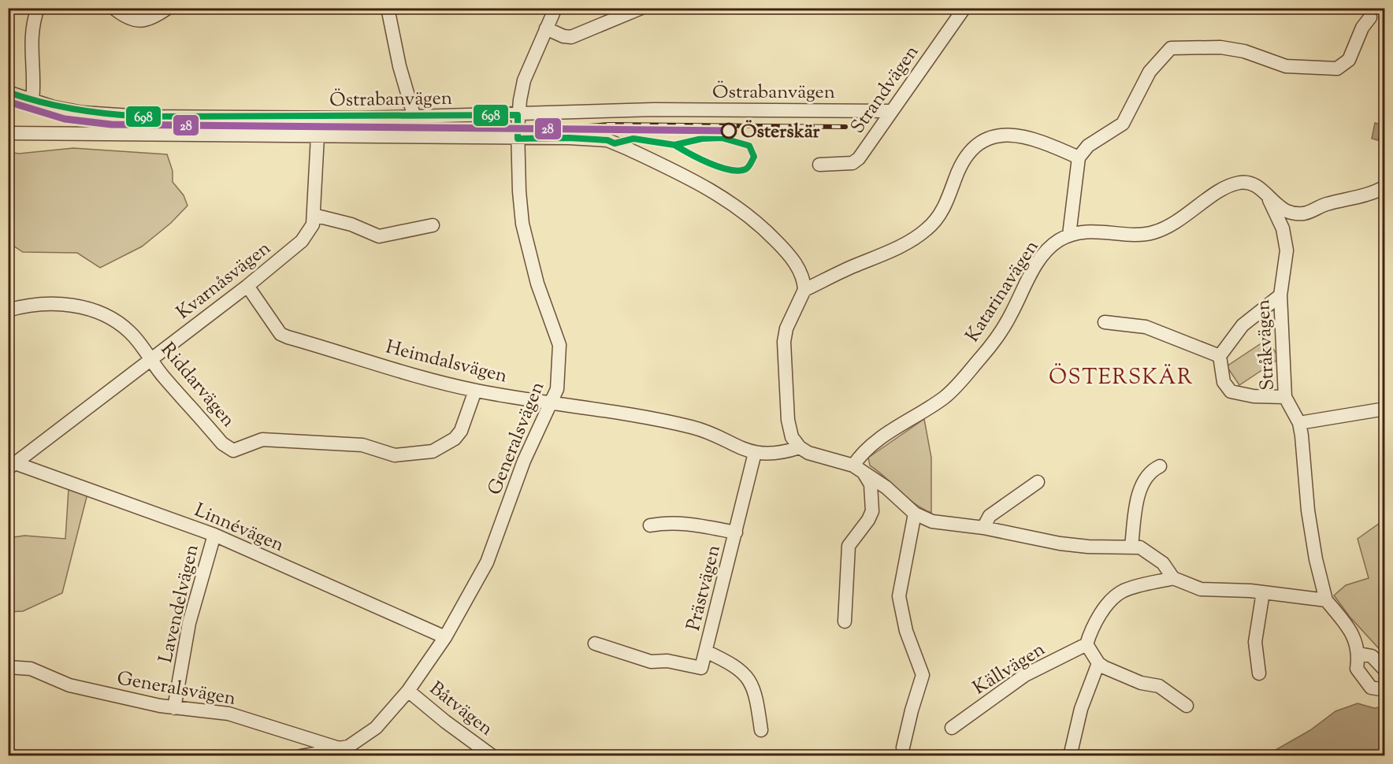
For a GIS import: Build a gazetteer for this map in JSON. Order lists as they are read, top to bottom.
{
  "streets": {
    "street": [
      "Strandvägen",
      "Östrabanvägen",
      "Kvarnåsvägen",
      "Katarinavägen",
      "Stråkvägen",
      "Heimdalsvägen",
      "Riddarvägen",
      "Generalsvägen",
      "Linnévägen",
      "Prästvägen",
      "Lavendelvägen",
      "Källvägen",
      "Båtvägen"
    ]
  },
  "crossings": [
    ["Strandvägen", "Östrabanvägen"],
    ["Östrabanvägen", "Generalsvägen"],
    ["Kvarnåsvägen", "Heimdalsvägen"],
    ["Kvarnåsvägen", "Riddarvägen"],
    ["Kvarnåsvägen", "Linnévägen"],
    ["Katarinavägen", "Stråkvägen"],
    ["Heimdalsvägen", "Riddarvägen"],
    ["Heimdalsvägen", "Generalsvägen"],
    ["Heimdalsvägen", "Prästvägen"],
    ["Generalsvägen", "Linnévägen"],
    ["Generalsvägen", "Lavendelvägen"],
    ["Generalsvägen", "Båtvägen"],
    ["Linnévägen", "Lavendelvägen"]
  ],
  "districts": ["ÖSTERSKÄR"],
  "places": ["Österskär"],
  "lines": ["transit line 698", "transit line 28"]
}
